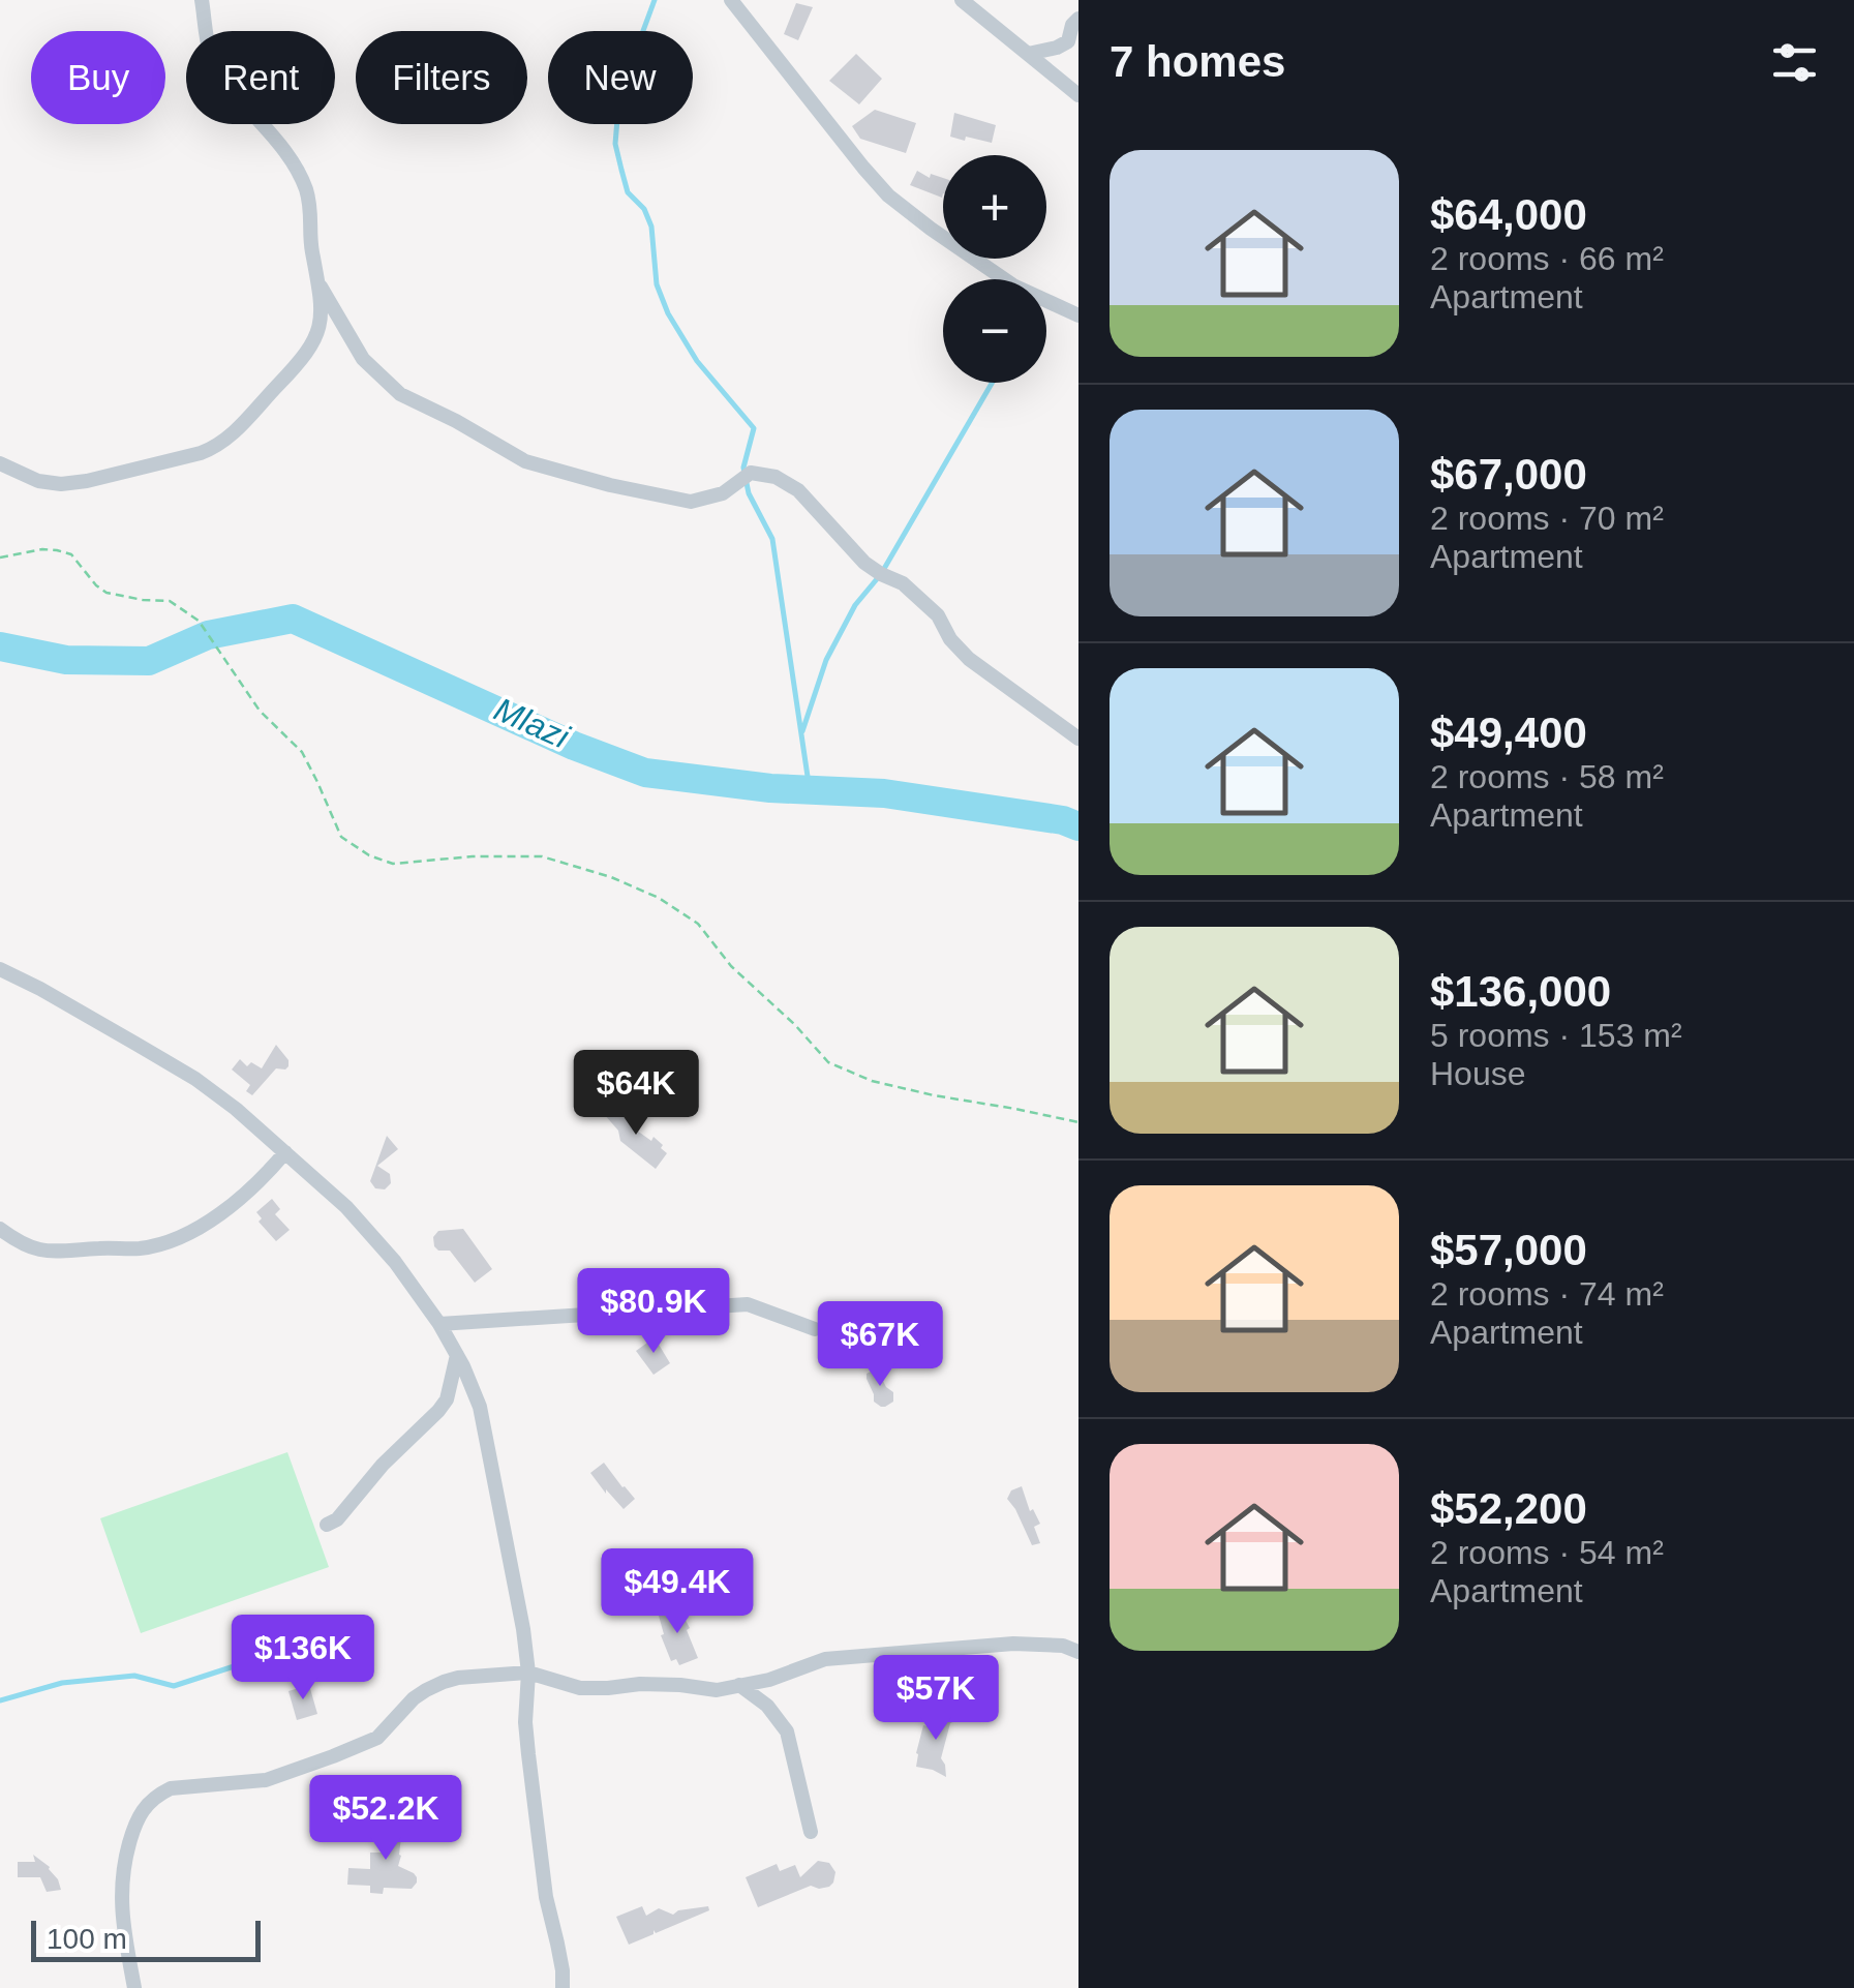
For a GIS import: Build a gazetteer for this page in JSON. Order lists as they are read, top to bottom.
{
  "water": ["Mlazi"],
  "scale_bar": "100 m",
  "page": {
    "heading": "7 homes",
    "chip": [
      "Buy",
      "Rent",
      "Filters",
      "New"
    ],
    "list": [
      {
        "name": "$64,000",
        "note": "2 rooms · 66 m² · Apartment"
      },
      {
        "name": "$67,000",
        "note": "2 rooms · 70 m² · Apartment"
      },
      {
        "name": "$49,400",
        "note": "2 rooms · 58 m² · Apartment"
      },
      {
        "name": "$136,000",
        "note": "5 rooms · 153 m² · House"
      },
      {
        "name": "$57,000",
        "note": "2 rooms · 74 m² · Apartment"
      },
      {
        "name": "$52,200",
        "note": "2 rooms · 54 m² · Apartment"
      }
    ],
    "map_buttons": ["+", "−"],
    "price": [
      "$64K",
      "$80.9K",
      "$67K",
      "$49.4K",
      "$136K",
      "$57K",
      "$52.2K"
    ],
    "scale": "100 m"
  }
}
